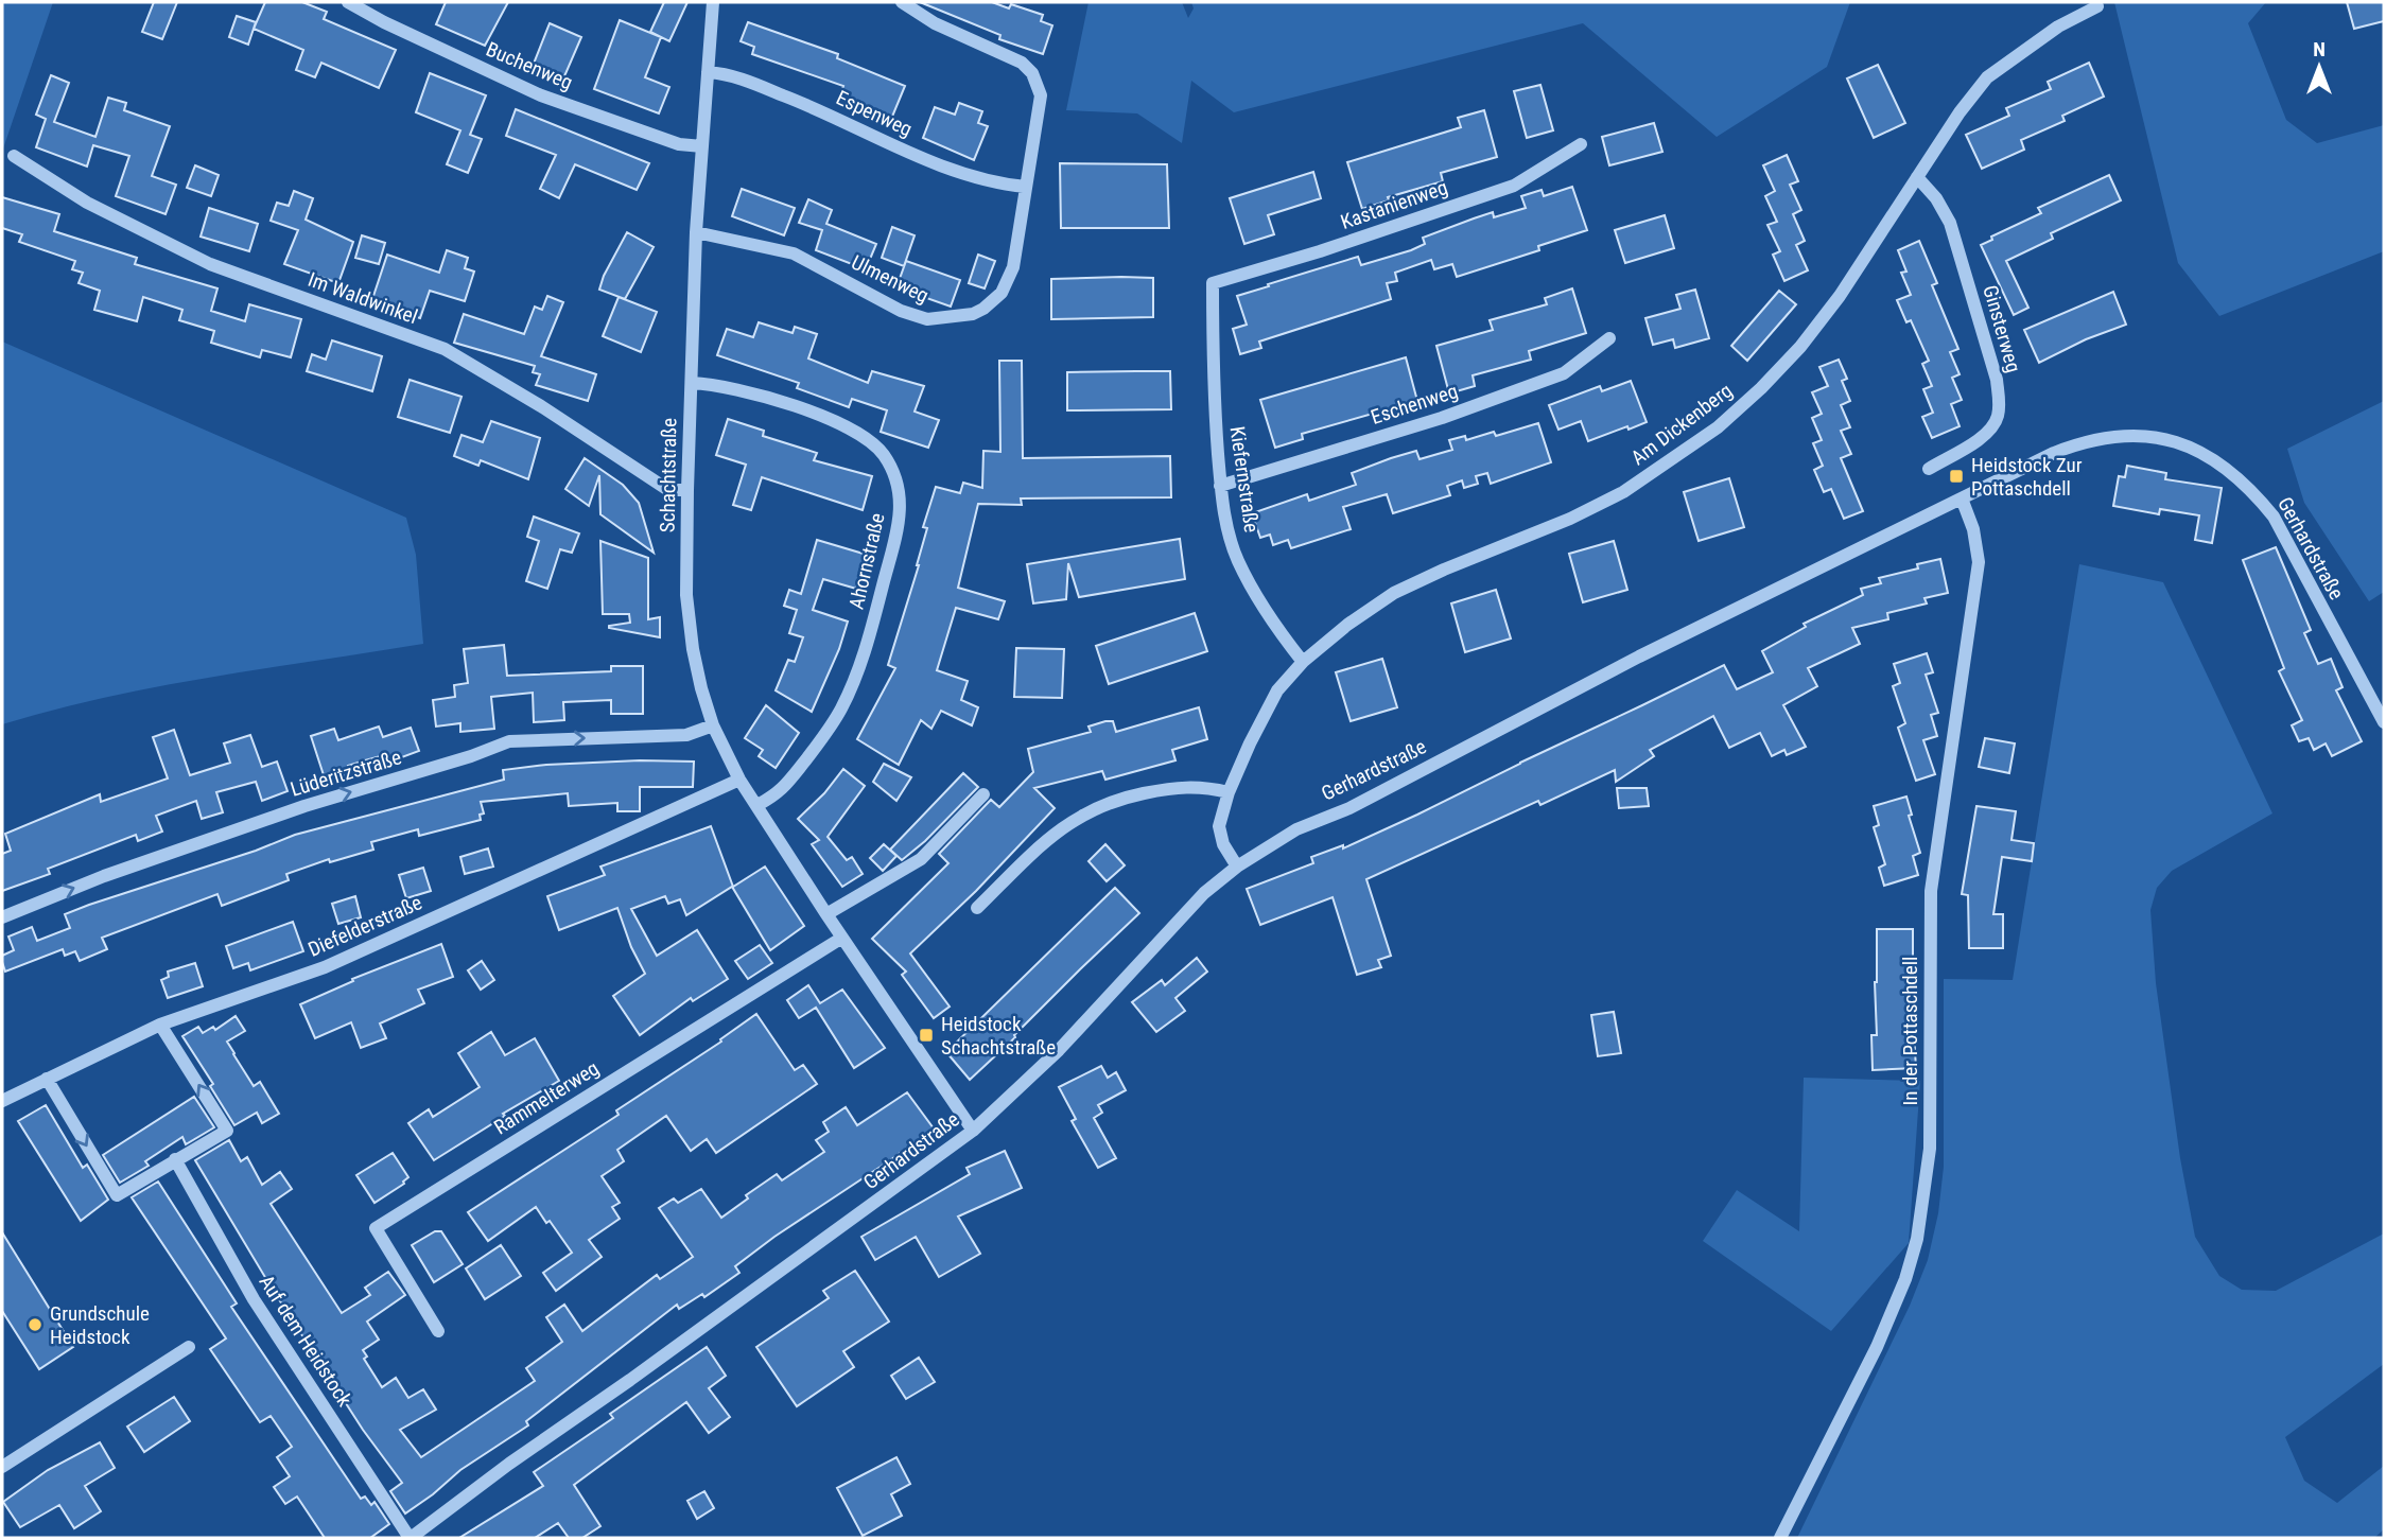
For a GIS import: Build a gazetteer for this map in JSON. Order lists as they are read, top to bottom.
{
  "streets": {
    "street": [
      "Buchenweg",
      "Espenweg",
      "Kastanienweg",
      "Ulmenweg",
      "Im Waldwinkel",
      "Ginsterweg",
      "Eschenweg",
      "Am Dickenberg",
      "Schachtstraße",
      "Kiefernstraße",
      "Gerhardstraße",
      "Ahornstraße",
      "Lüderitzstraße",
      "Diefelderstraße",
      "In der Pottaschdell",
      "Rammelterweg",
      "Auf dem Heidstock"
    ]
  },
  "crossings": [
    ["Buchenweg", "Schachtstraße"],
    ["Espenweg", "Ulmenweg"],
    ["Espenweg", "Schachtstraße"],
    ["Kastanienweg", "Kiefernstraße"],
    ["Ulmenweg", "Schachtstraße"],
    ["Im Waldwinkel", "Schachtstraße"],
    ["Ginsterweg", "Am Dickenberg"],
    ["Eschenweg", "Kiefernstraße"],
    ["Am Dickenberg", "Kiefernstraße"],
    ["Am Dickenberg", "Gerhardstraße"],
    ["Schachtstraße", "Gerhardstraße"],
    ["Schachtstraße", "Ahornstraße"],
    ["Schachtstraße", "Lüderitzstraße"],
    ["Schachtstraße", "Diefelderstraße"],
    ["Schachtstraße", "Rammelterweg"],
    ["Gerhardstraße", "In der Pottaschdell"],
    ["Gerhardstraße", "Auf dem Heidstock"]
  ],
  "one_way": ["Lüderitzstraße"],
  "places": {
    "transit": ["Heidstock Zur Pottaschdell", "Heidstock Schachtstraße"],
    "other": ["Grundschule Heidstock"]
  },
  "north": "top"
}
